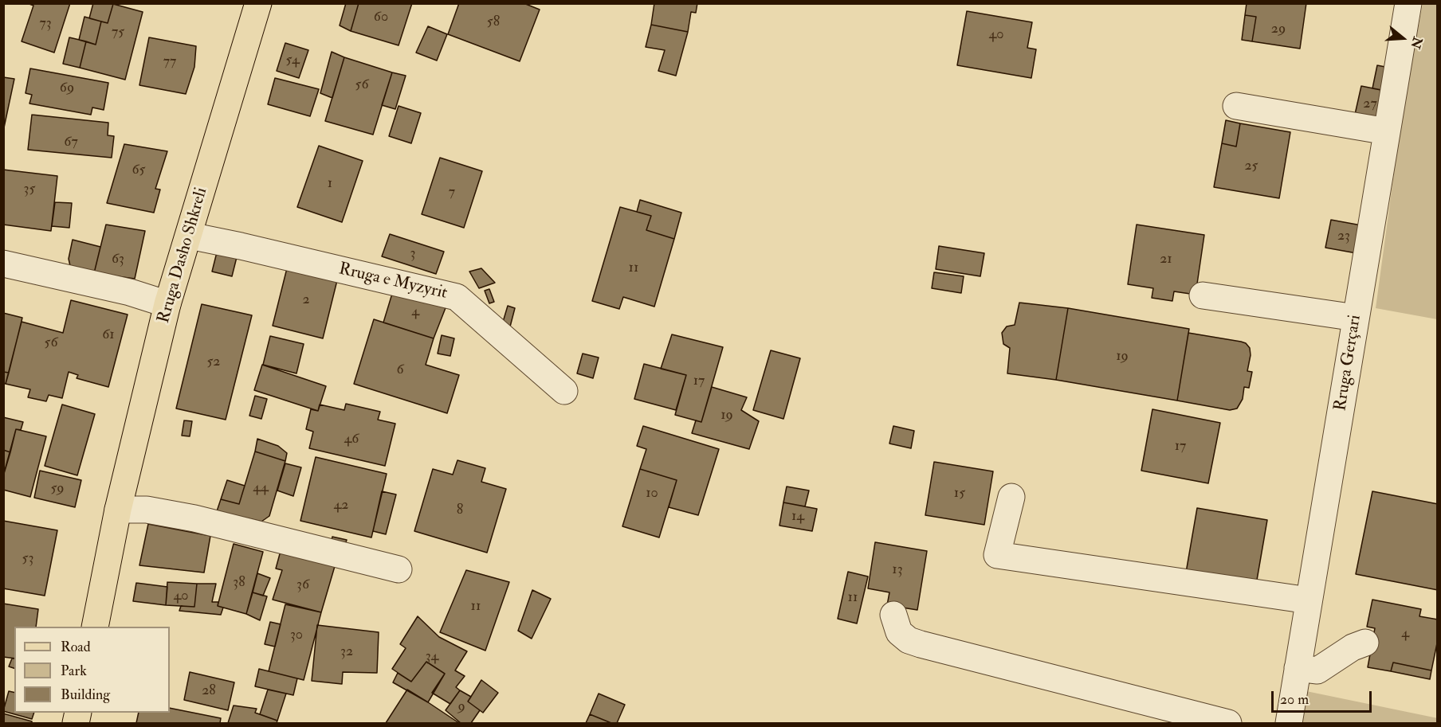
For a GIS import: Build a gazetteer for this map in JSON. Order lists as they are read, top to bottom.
{
  "streets": {
    "main road": ["Rruga Dasho Shkreli"],
    "street": ["Rruga e Myzyrit", "Rruga Gerçari"]
  },
  "crossings": [
    ["Rruga Dasho Shkreli", "Rruga e Myzyrit"]
  ],
  "house_numbers": [
    "60",
    "58",
    "73",
    "29",
    "75",
    "40",
    "54",
    "77",
    "56",
    "69",
    "27",
    "67",
    "25",
    "65",
    "1",
    "35",
    "7",
    "23",
    "3",
    "63",
    "21",
    "11",
    "2",
    "4",
    "61",
    "56",
    "19",
    "52",
    "6",
    "17",
    "19",
    "46",
    "17",
    "44",
    "59",
    "10",
    "15",
    "42",
    "8",
    "14",
    "53",
    "13",
    "38",
    "36",
    "40",
    "11",
    "11",
    "4",
    "30",
    "32",
    "34",
    "28",
    "9"
  ],
  "legend": ["Road", "Park", "Building"],
  "scale_bar": "20 m",
  "north": "right"
}
